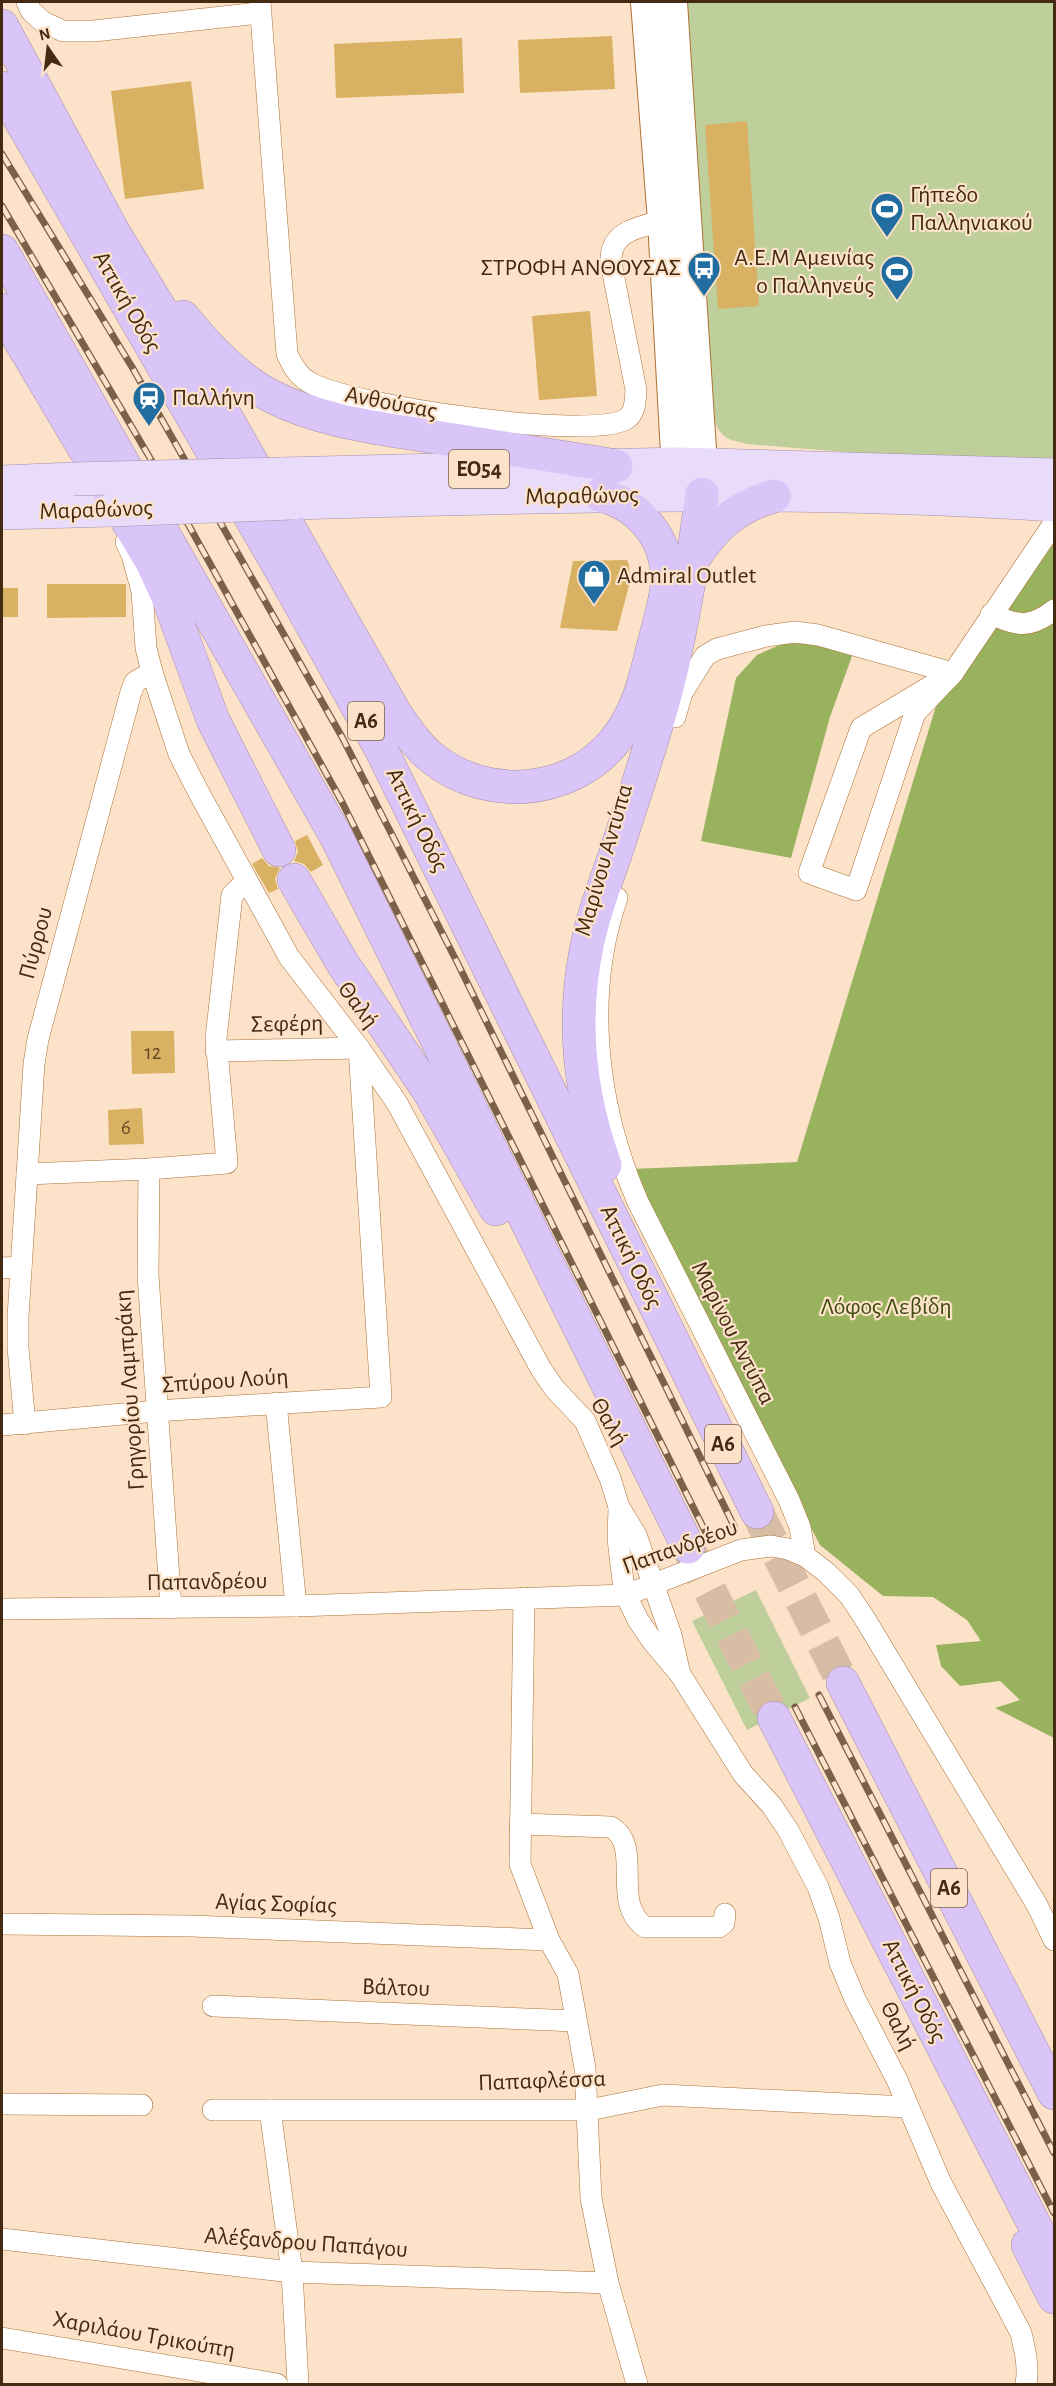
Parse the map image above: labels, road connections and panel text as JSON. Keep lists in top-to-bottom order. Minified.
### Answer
{"streets":{"highway":["Αττική Οδός","Α6"],"main road":["ΕΟ54","Μαραθώνος"],"street":["Ανθούσας","Μαρίνου Αντύπα","Πύρρου","Θαλή","Σεφέρη","Σπύρου Λούη","Γρηγορίου Λαμπράκη","Παπανδρέου","Αγίας Σοφίας","Βάλτου","Παπαφλέσσα","Αλέξανδρου Παπάγου","Χαριλάου Τρικούπη"]},"crossings":[["Μαραθώνος","Θαλή"],["Μαρίνου Αντύπα","Παπανδρέου"],["Πύρρου","Θαλή"],["Πύρρου","Σπύρου Λούη"],["Θαλή","Σεφέρη"],["Θαλή","Σπύρου Λούη"],["Θαλή","Παπανδρέου"],["Θαλή","Παπαφλέσσα"],["Σεφέρη","Σπύρου Λούη"],["Σπύρου Λούη","Γρηγορίου Λαμπράκη"],["Γρηγορίου Λαμπράκη","Παπανδρέου"]],"parks":["Λόφος Λεβίδη"],"places":{"sports":["Γήπεδο Παλληνιακού","Α.Ε.Μ Αμεινίας ο Παλληνεύς"],"bus stop":["ΣΤΡΟΦΗ ΑΝΘΟΥΣΑΣ"],"station":["Παλλήνη"],"shop":["Admiral Outlet"]},"house_numbers":["12","6"],"north":"top"}
